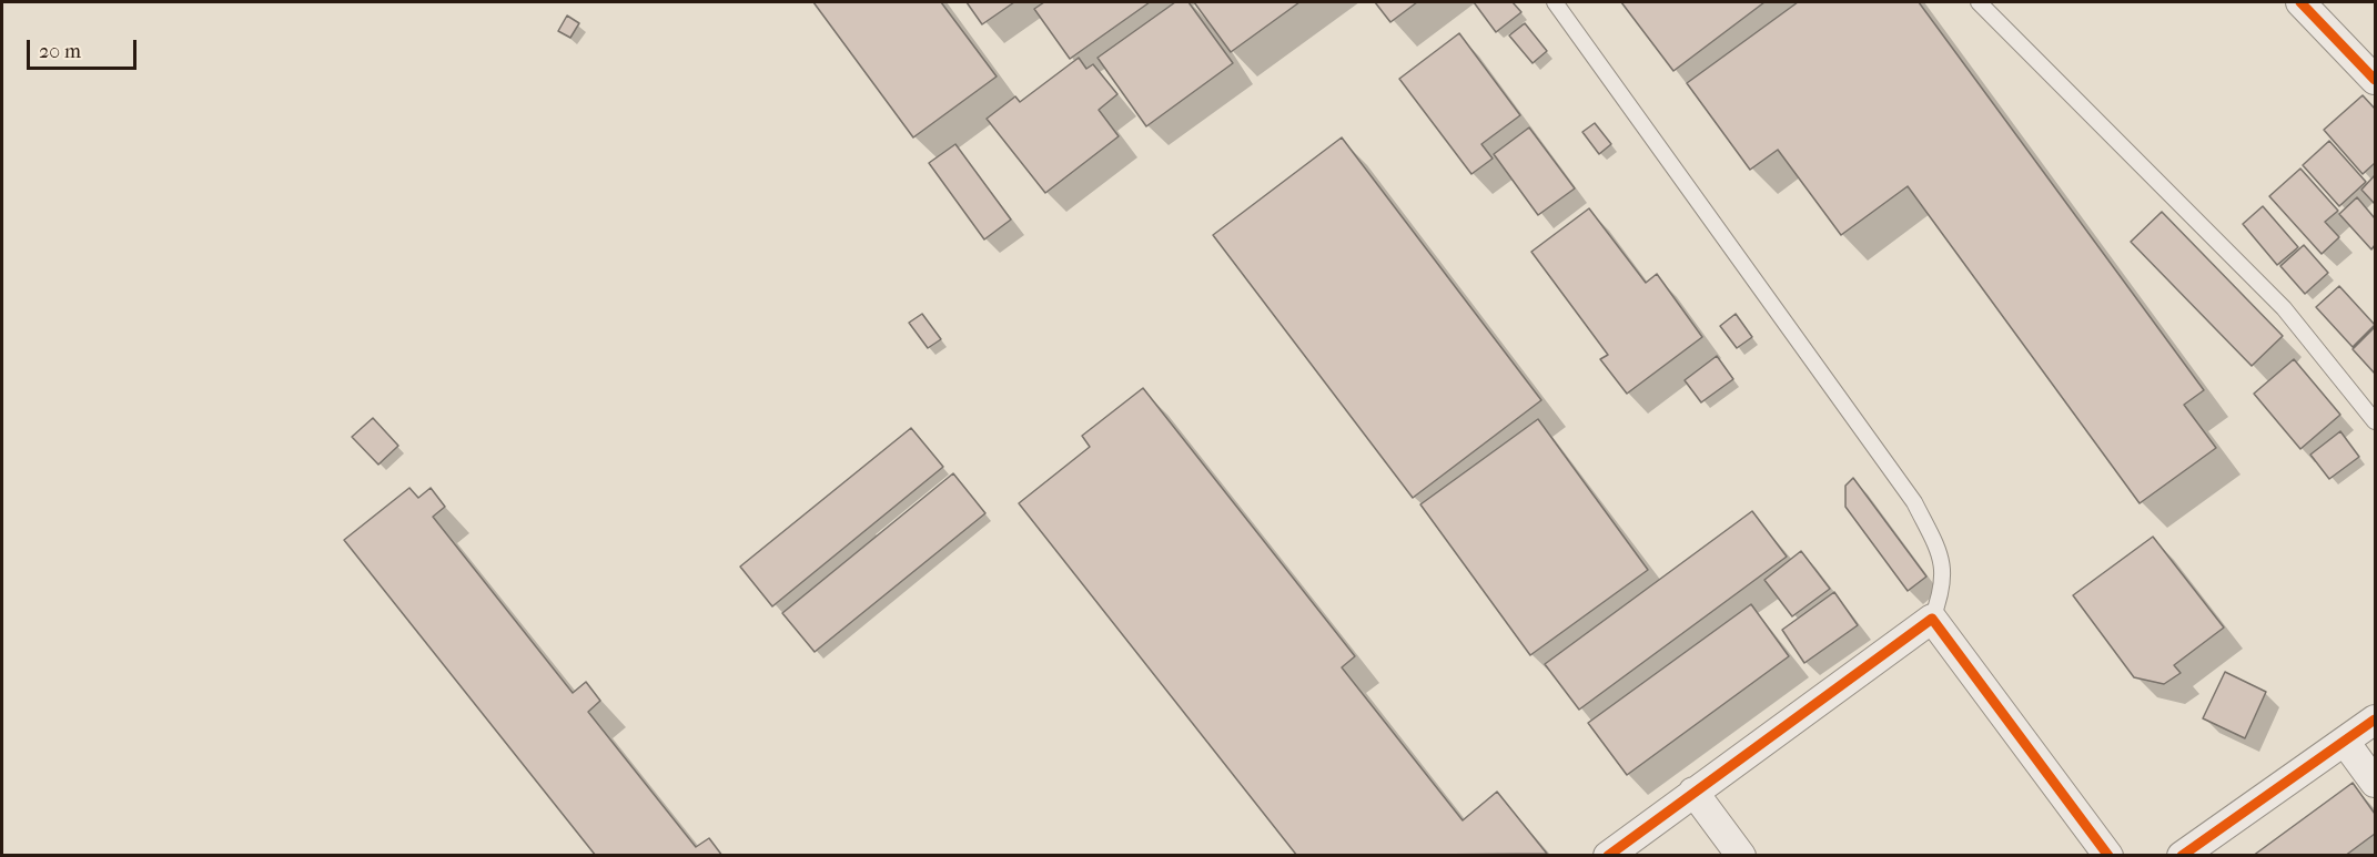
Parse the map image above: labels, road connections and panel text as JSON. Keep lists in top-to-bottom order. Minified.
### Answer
{"scale_bar":"20 m"}
